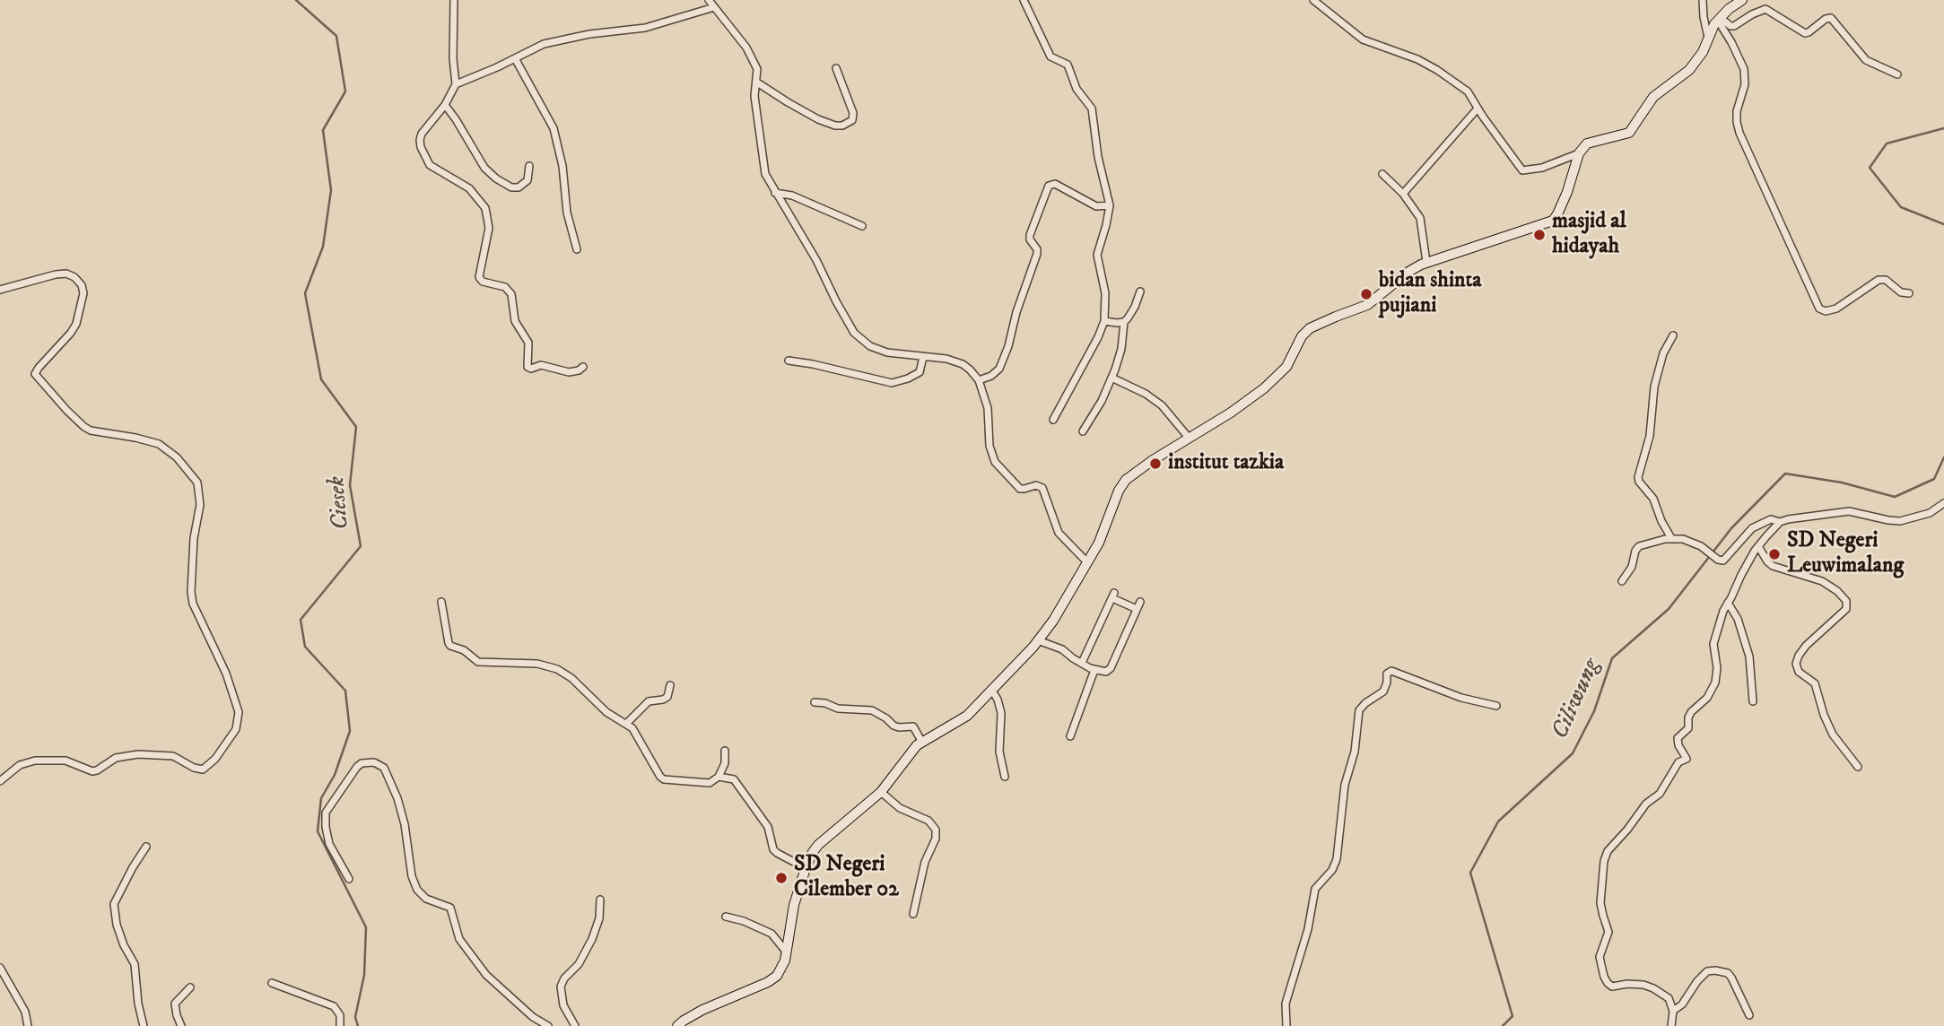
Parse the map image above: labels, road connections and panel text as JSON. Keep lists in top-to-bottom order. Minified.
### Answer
{"water":["Ciesek","Ciliwung"],"places":["masjid al hidayah","bidan shinta pujiani","institut tazkia","SD Negeri Leuwimalang","SD Negeri Cilember 02"]}
